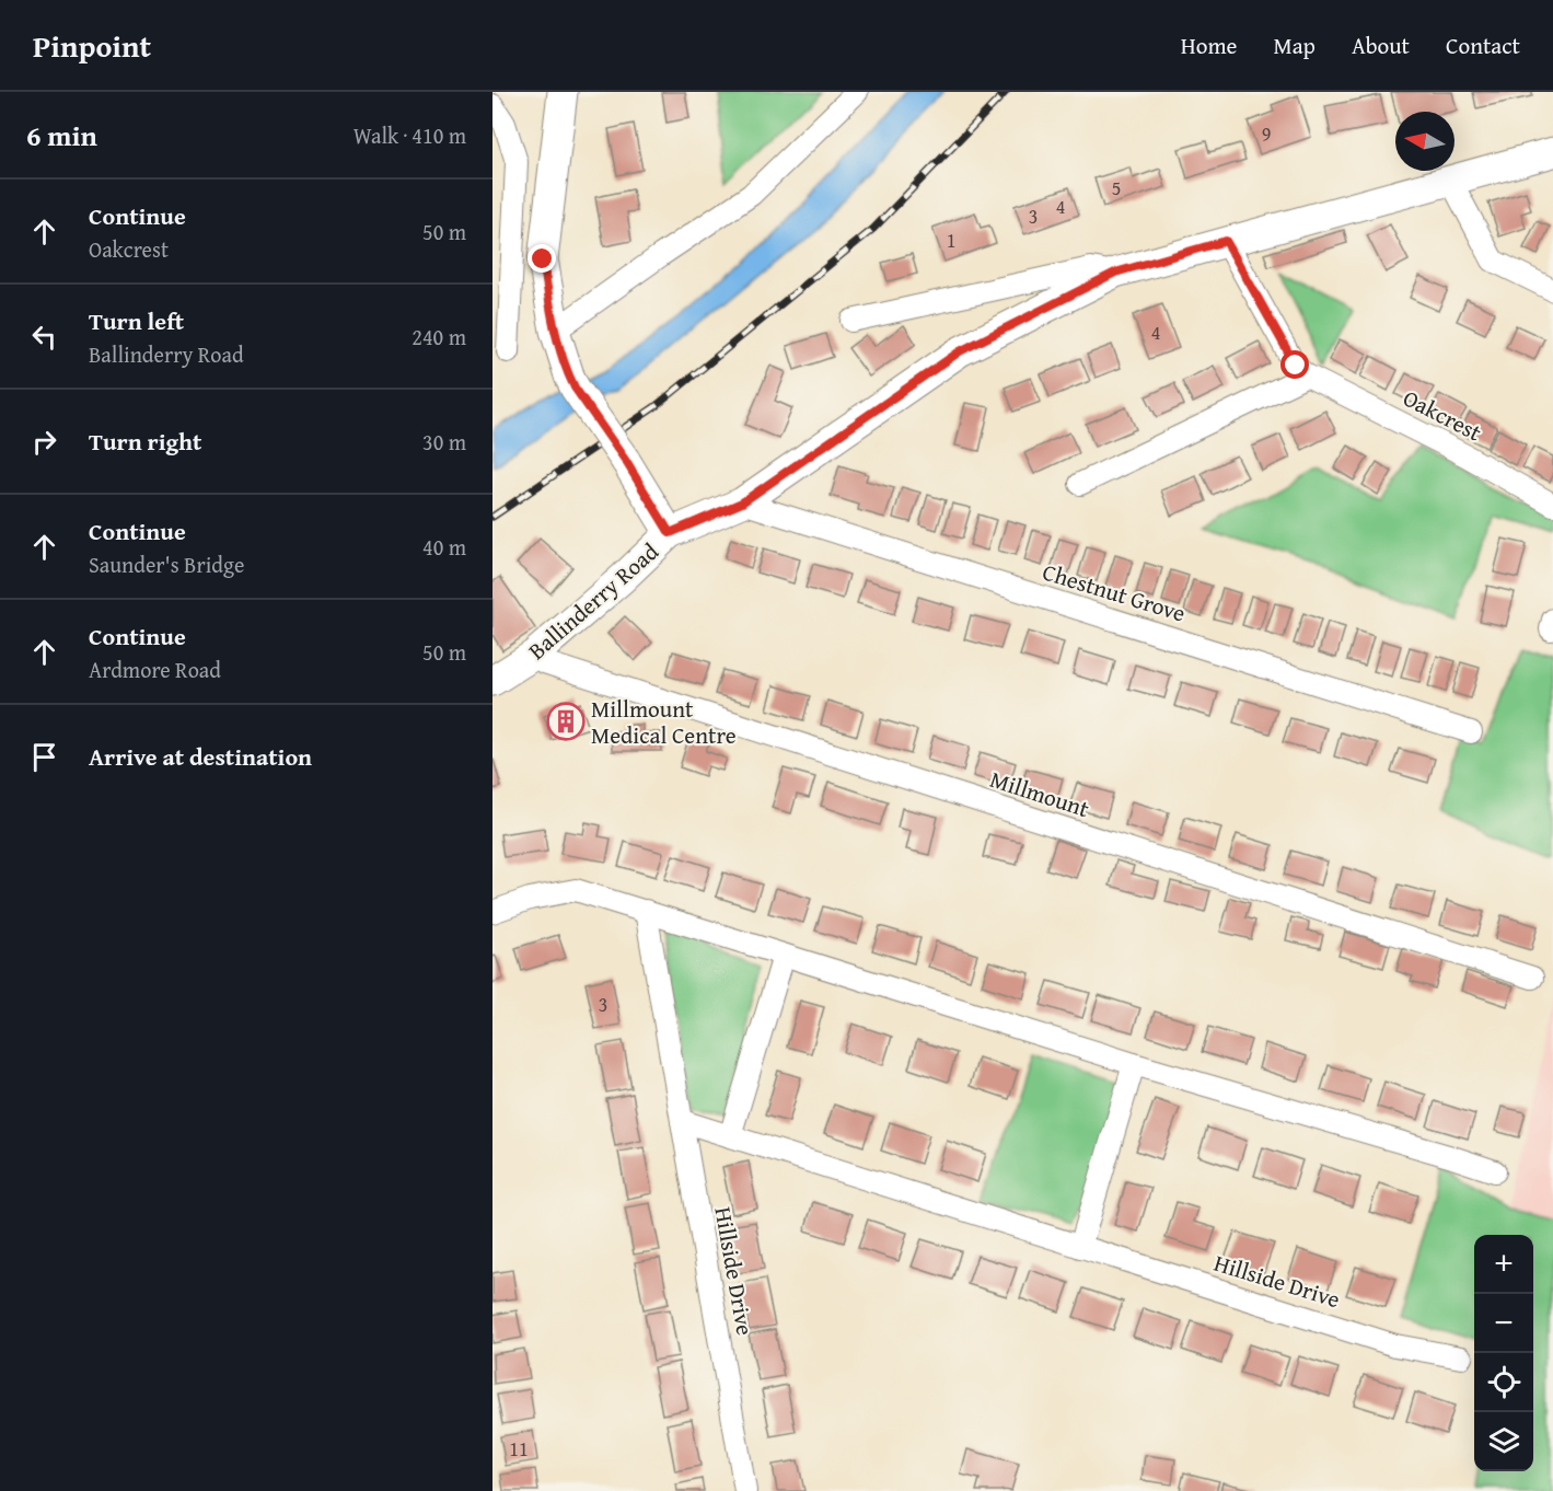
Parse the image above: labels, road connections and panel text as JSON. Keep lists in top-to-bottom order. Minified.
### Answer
{"streets":{"street":["Oakcrest","Chestnut Grove","Ballinderry Road","Millmount","Hillside Drive"]},"crossings":[["Oakcrest","Ballinderry Road"],["Chestnut Grove","Ballinderry Road"],["Ballinderry Road","Millmount"]],"places":{"building":["Millmount Medical Centre"]},"house_numbers":["9","5","4","3","1","4","3","11"],"north":"left","page":{"header":"Pinpoint","nav":["Home","Map","About","Contact"],"heading":["6 min","Walk · 410 m"],"list":[["Continue","Oakcrest","50 m"],["Turn left","Ballinderry Road","240 m"],["Turn right","30 m"],["Continue","Saunder's Bridge","40 m"],["Continue","Ardmore Road","50 m"],"Arrive at destination"],"map_buttons":["+","−"]}}
